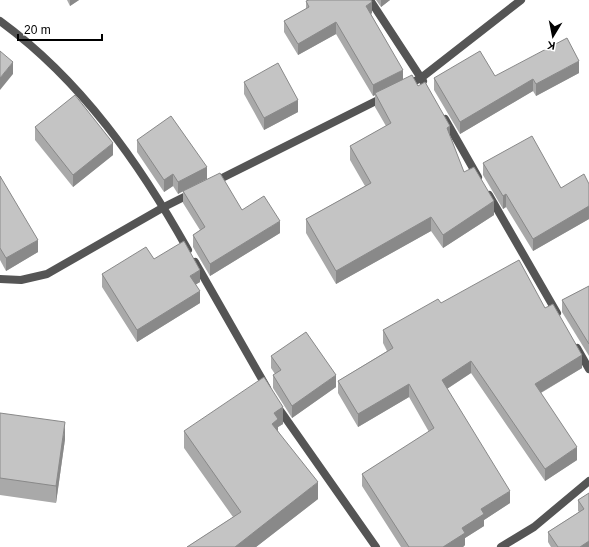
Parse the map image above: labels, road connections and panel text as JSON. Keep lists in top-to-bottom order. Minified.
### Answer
{"scale_bar":"20 m","north":"bottom"}
